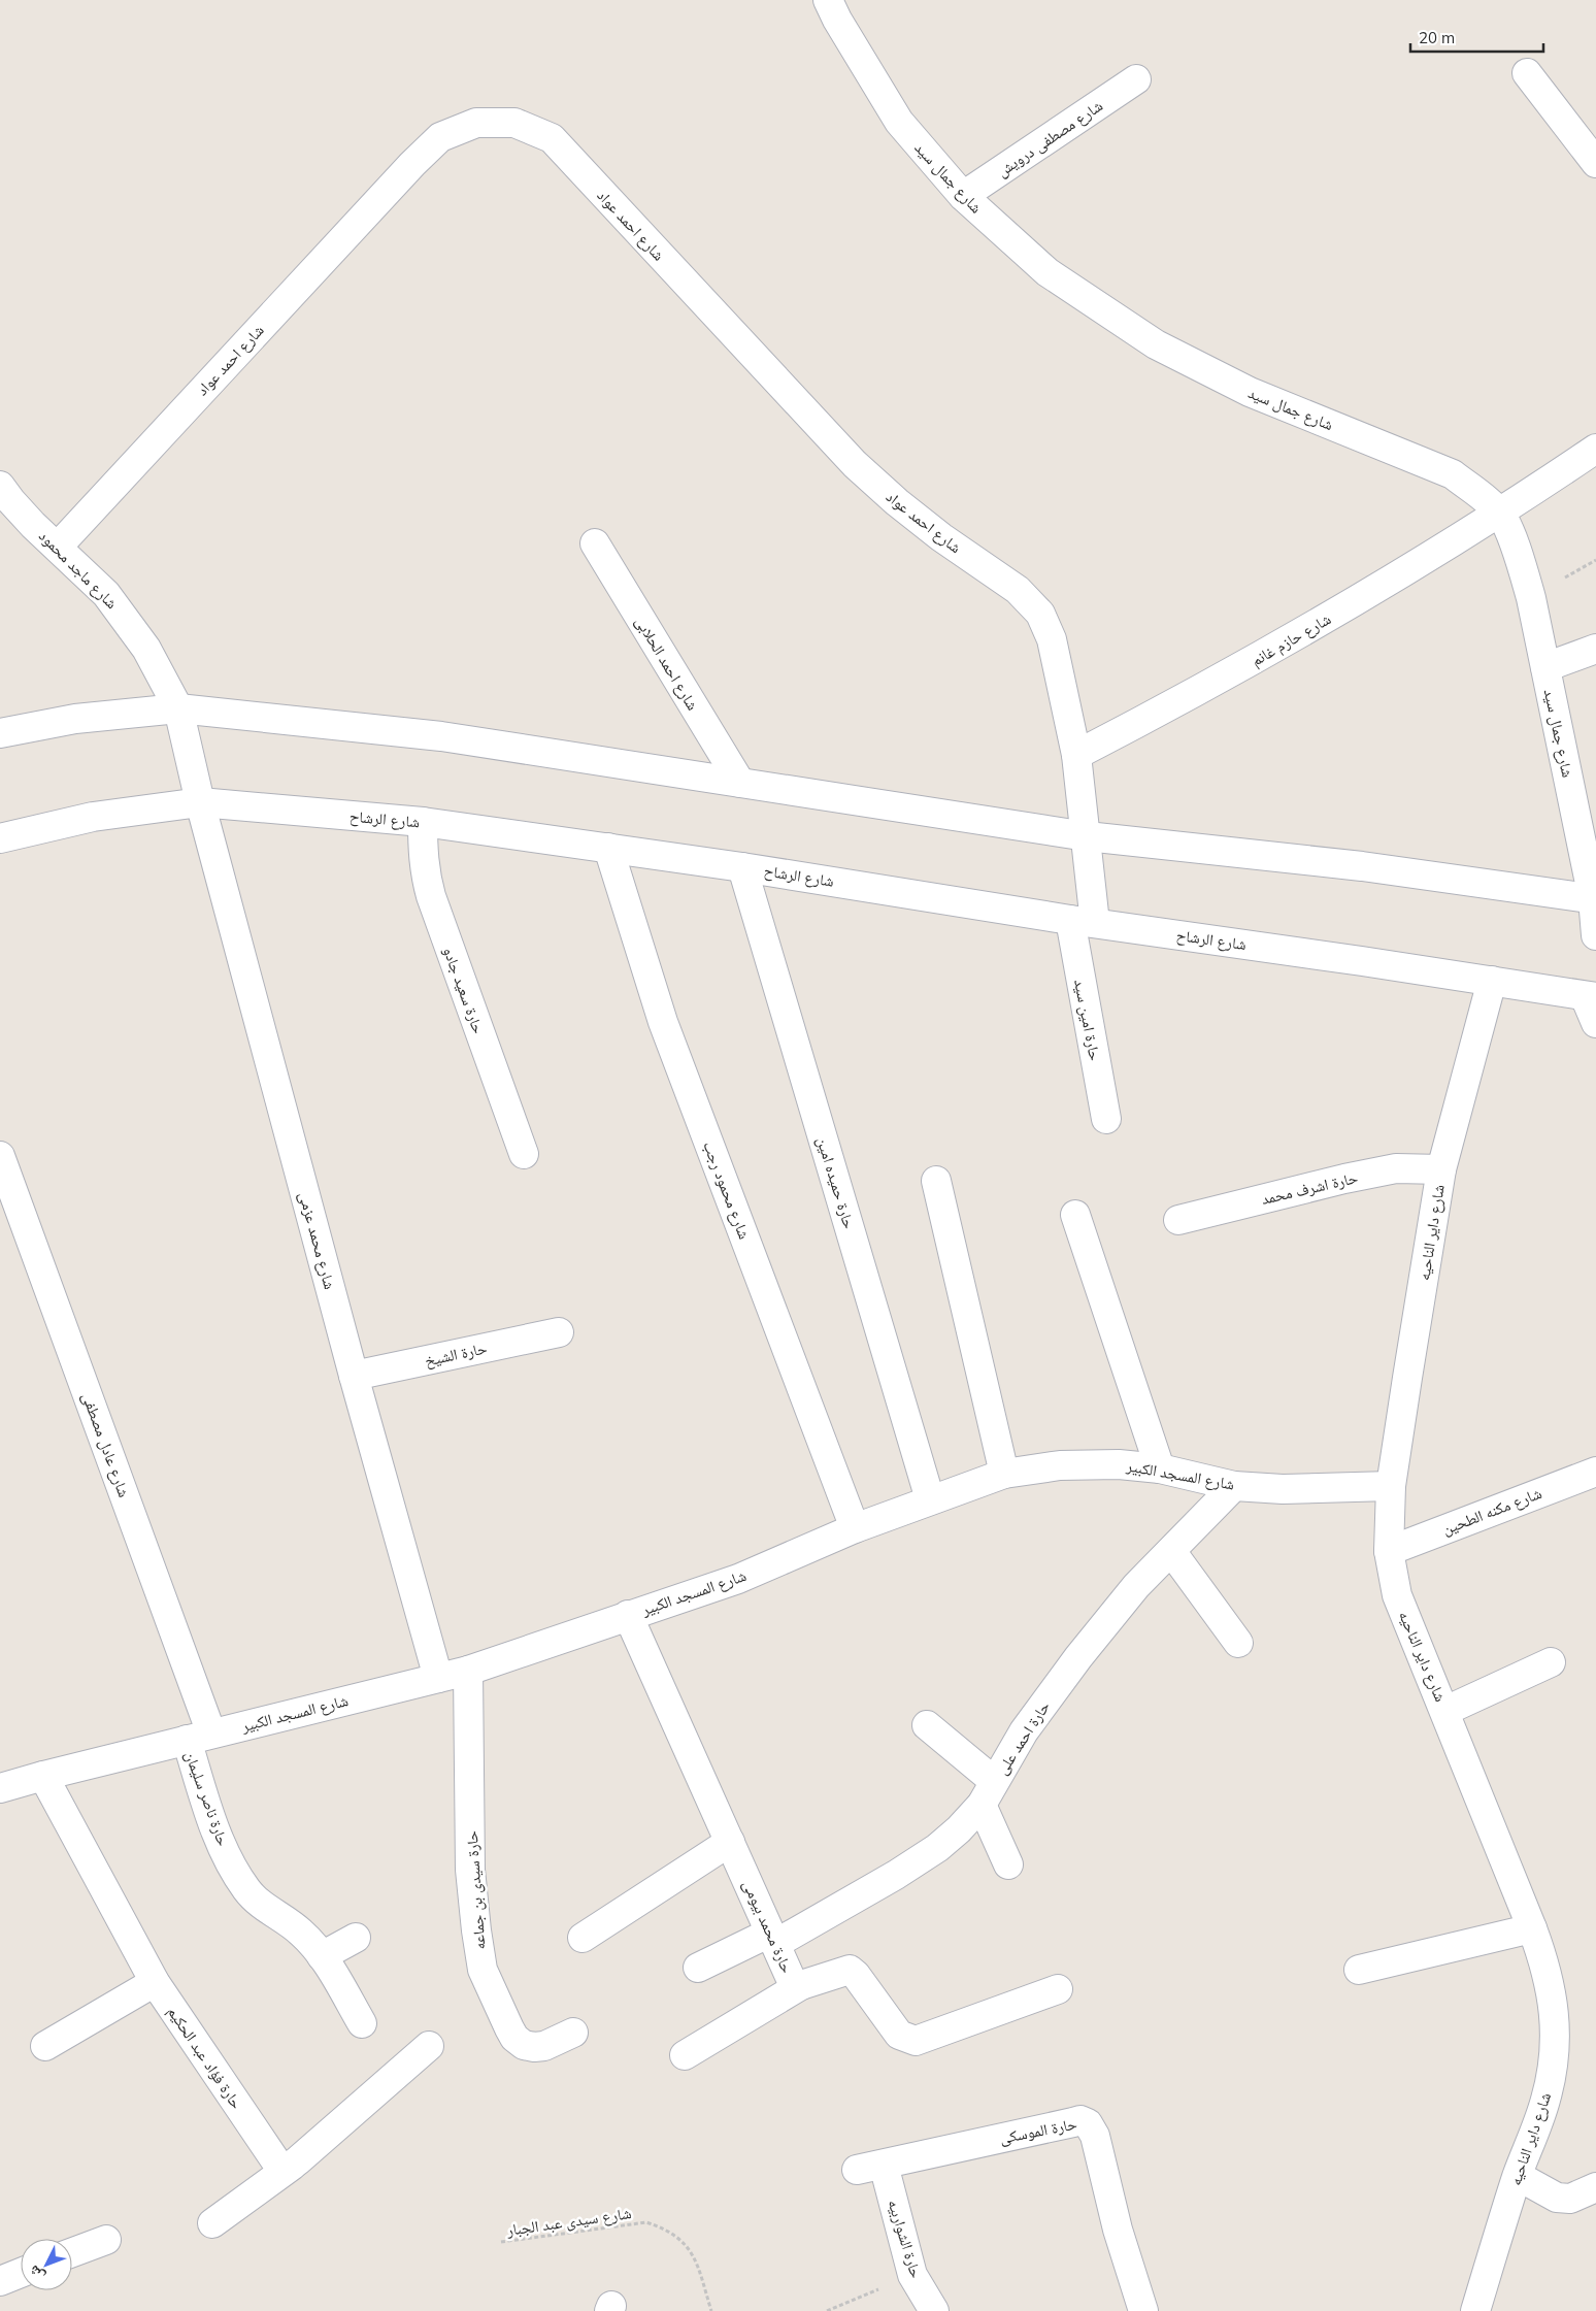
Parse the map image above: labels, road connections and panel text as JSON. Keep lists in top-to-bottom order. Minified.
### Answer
{"streets":{"street":["شارع مصطفى درويش","شارع جمال سيد","شارع احمد عواد","شارع ماجد محمود","شارع حازم غانم","شارع احمد الحلابى","شارع الرشاح","حارة سعيد جادو","حارة امين سيد","حارة حميده امين","حارة اشرف محمد","شارع محمود رجب","شارع داير الناحيه","شارع محمد عزمى","حارة الشيخ","شارع عادل مصطفى","شارع المسجد الكبير","شارع مكنه الطحين","حارة احمد على","حارة ناصر سليمان","حارة سيدى بن جماعه","حارة محمد بيومى","حارة فؤاد عبد الحكيم","حارة الموسكى","حارة الشواربيه"],"path":["شارع سيدى عبد الجبار"]},"crossings":[["شارع مصطفى درويش","شارع جمال سيد"],["شارع جمال سيد","شارع حازم غانم"],["شارع احمد عواد","شارع ماجد محمود"],["شارع احمد عواد","شارع حازم غانم"],["شارع احمد عواد","حارة امين سيد"],["شارع ماجد محمود","شارع الرشاح"],["شارع ماجد محمود","شارع محمد عزمى"],["شارع الرشاح","حارة سعيد جادو"],["شارع الرشاح","حارة امين سيد"],["شارع الرشاح","حارة حميده امين"],["شارع الرشاح","شارع محمود رجب"],["شارع الرشاح","شارع داير الناحيه"],["شارع الرشاح","شارع محمد عزمى"],["حارة حميده امين","شارع المسجد الكبير"],["حارة اشرف محمد","شارع داير الناحيه"],["شارع محمود رجب","شارع المسجد الكبير"],["شارع داير الناحيه","شارع المسجد الكبير"],["شارع داير الناحيه","شارع مكنه الطحين"],["شارع محمد عزمى","حارة الشيخ"],["شارع محمد عزمى","شارع المسجد الكبير"],["شارع عادل مصطفى","شارع المسجد الكبير"],["شارع عادل مصطفى","حارة ناصر سليمان"],["شارع المسجد الكبير","حارة احمد على"],["شارع المسجد الكبير","حارة ناصر سليمان"],["شارع المسجد الكبير","حارة سيدى بن جماعه"],["شارع المسجد الكبير","حارة محمد بيومى"],["شارع المسجد الكبير","حارة فؤاد عبد الحكيم"],["حارة احمد على","حارة محمد بيومى"],["حارة الموسكى","حارة الشواربيه"]],"scale_bar":"20 m","north":"bottom left"}
